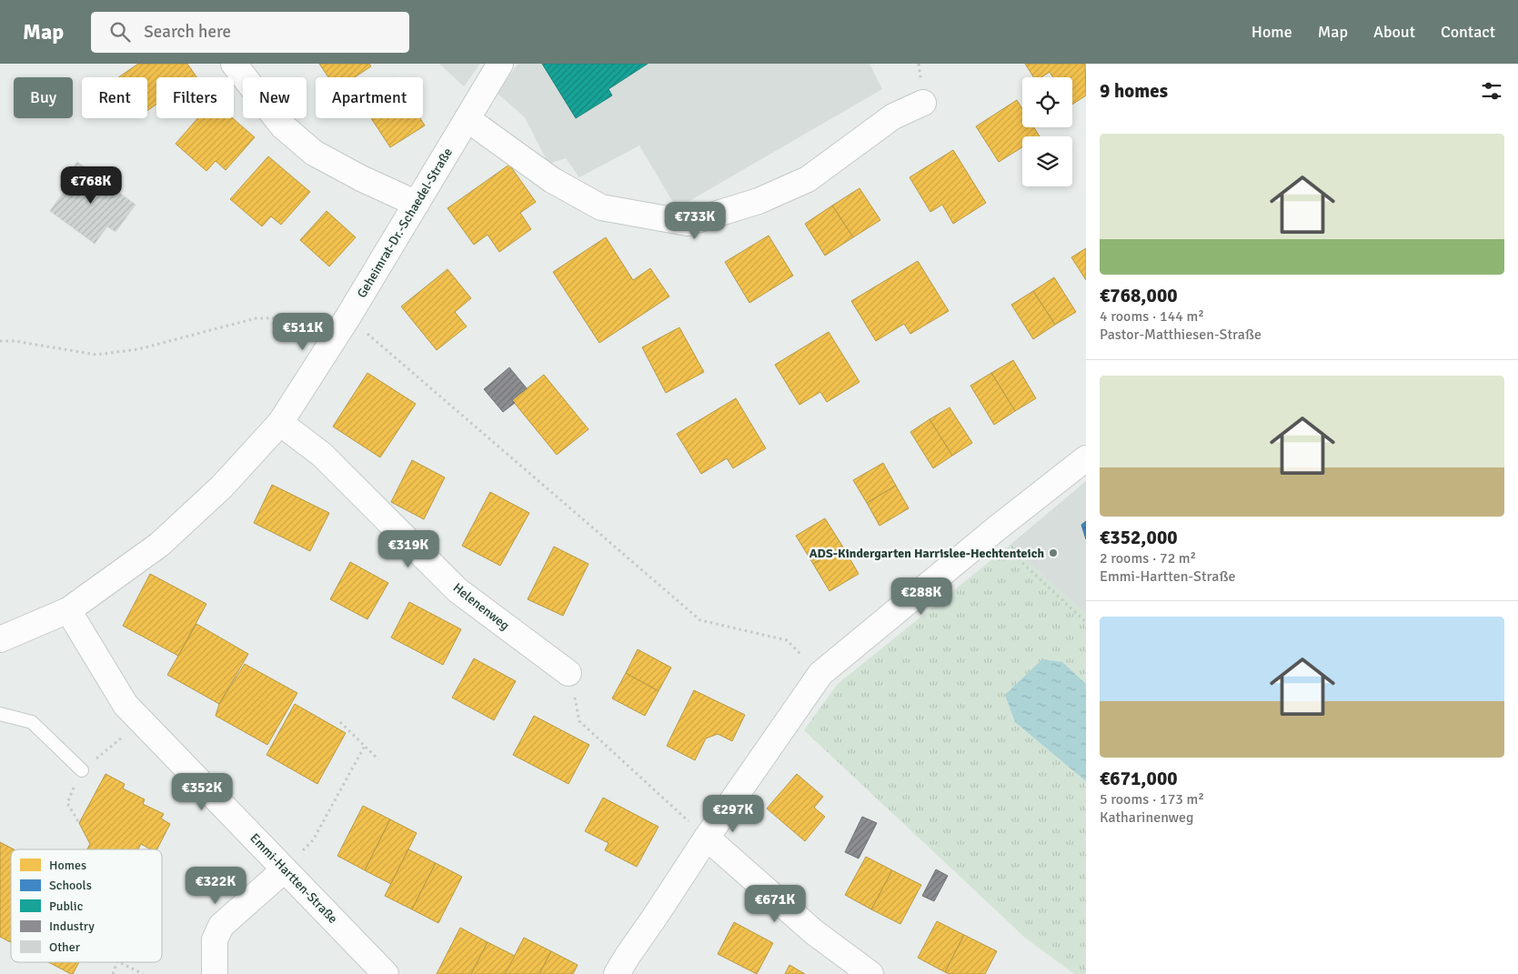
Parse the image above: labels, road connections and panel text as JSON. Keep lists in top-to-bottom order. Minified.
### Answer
{"streets":{"street":["Geheimrat-Dr.-Schaedel-Straße","Helenenweg","Emmi-Hartten-Straße"]},"crossings":[["Geheimrat-Dr.-Schaedel-Straße","Helenenweg"],["Geheimrat-Dr.-Schaedel-Straße","Emmi-Hartten-Straße"]],"places":["ADS-Kindergarten Harrislee-Hechtenteich"],"legend":["Homes","Schools","Public","Industry","Other"],"page":{"header":"Map","search":"Search here","nav":["Home","Map","About","Contact"],"heading":"9 homes","chip":["Buy","Rent","Filters","New","Apartment"],"list":[{"name":"€768,000","note":"4 rooms · 144 m² · Pastor-Matthiesen-Straße"},{"name":"€352,000","note":"2 rooms · 72 m² · Emmi-Hartten-Straße"},{"name":"€671,000","note":"5 rooms · 173 m² · Katharinenweg"}],"price":["€768K","€733K","€511K","€319K","€288K","€352K","€297K","€322K","€671K"]}}
